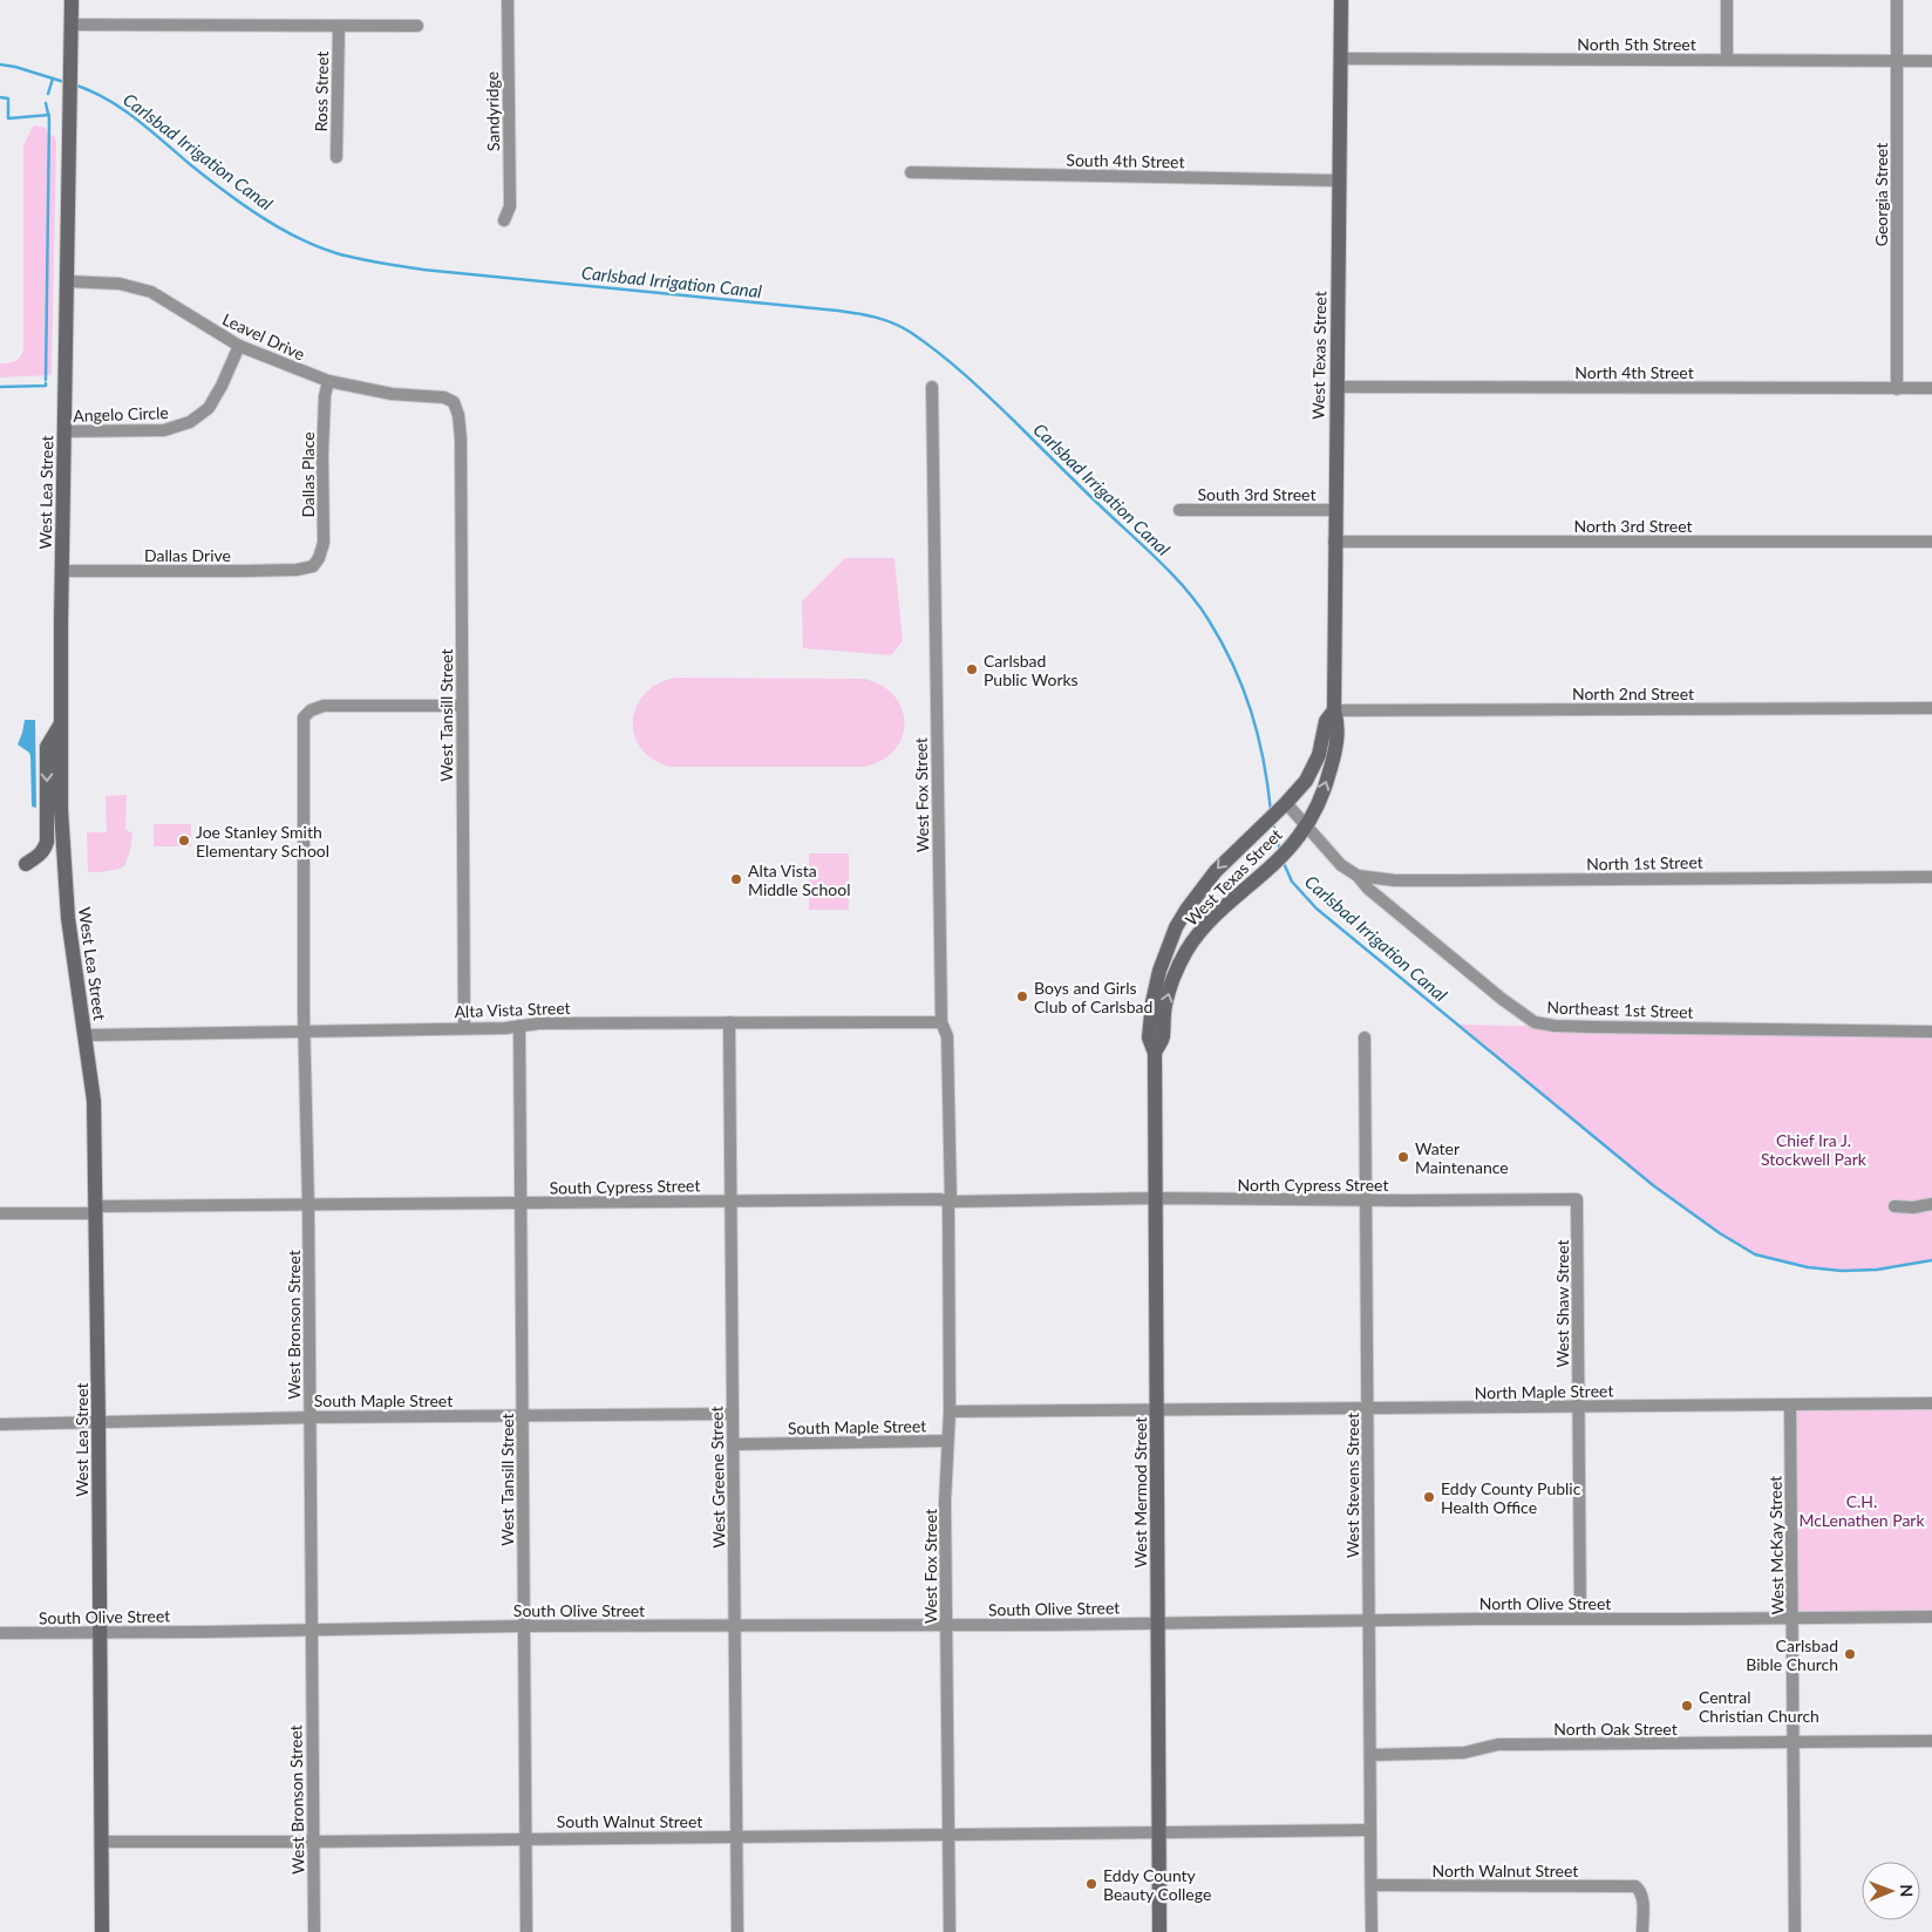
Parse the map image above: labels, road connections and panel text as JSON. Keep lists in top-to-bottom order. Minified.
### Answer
{"streets":{"street":["North 5th Street","Ross Street","Sandyridge","South 4th Street","Georgia Street","Leavel Drive","West Texas Street","North 4th Street","Angelo Circle","Dallas Place","West Lea Street","South 3rd Street","North 3rd Street","Dallas Drive","North 2nd Street","West Tansill Street","West Fox Street","North 1st Street","Alta Vista Street","Northeast 1st Street","North Cypress Street","South Cypress Street","West Shaw Street","West Bronson Street","North Maple Street","South Maple Street","West Greene Street","West Stevens Street","West Mermod Street","West McKay Street","North Olive Street","South Olive Street","North Oak Street","South Walnut Street","North Walnut Street"]},"crossings":[["North 5th Street","Georgia Street"],["North 5th Street","West Texas Street"],["South 4th Street","West Texas Street"],["Georgia Street","North 4th Street"],["Leavel Drive","Angelo Circle"],["Leavel Drive","Dallas Place"],["Leavel Drive","West Lea Street"],["Leavel Drive","West Tansill Street"],["West Texas Street","North 4th Street"],["West Texas Street","South 3rd Street"],["West Texas Street","North 3rd Street"],["West Texas Street","North 2nd Street"],["West Texas Street","Northeast 1st Street"],["West Texas Street","West Mermod Street"],["Angelo Circle","West Lea Street"],["Dallas Place","Dallas Drive"],["West Lea Street","Dallas Drive"],["West Lea Street","Alta Vista Street"],["West Lea Street","South Cypress Street"],["West Lea Street","South Maple Street"],["West Lea Street","South Olive Street"],["West Lea Street","South Walnut Street"],["West Tansill Street","Alta Vista Street"],["West Tansill Street","South Cypress Street"],["West Tansill Street","West Bronson Street"],["West Tansill Street","South Maple Street"],["West Tansill Street","South Olive Street"],["West Tansill Street","South Walnut Street"],["West Fox Street","Alta Vista Street"],["West Fox Street","South Cypress Street"],["West Fox Street","South Maple Street"],["West Fox Street","South Olive Street"],["West Fox Street","South Walnut Street"],["North 1st Street","Northeast 1st Street"],["Alta Vista Street","West Bronson Street"],["Alta Vista Street","West Greene Street"],["North Cypress Street","South Cypress Street"],["North Cypress Street","West Shaw Street"],["North Cypress Street","West Stevens Street"],["North Cypress Street","West Mermod Street"],["South Cypress Street","West Bronson Street"],["South Cypress Street","West Greene Street"],["South Cypress Street","West Mermod Street"],["West Shaw Street","North Maple Street"],["West Shaw Street","North Olive Street"],["West Bronson Street","South Maple Street"],["West Bronson Street","South Olive Street"],["West Bronson Street","South Walnut Street"],["North Maple Street","South Maple Street"],["North Maple Street","West Stevens Street"],["North Maple Street","West Mermod Street"],["North Maple Street","West McKay Street"],["South Maple Street","West Greene Street"],["South Maple Street","West Mermod Street"],["West Greene Street","South Olive Street"],["West Greene Street","South Walnut Street"],["West Stevens Street","North Olive Street"],["West Stevens Street","North Oak Street"],["West Stevens Street","North Walnut Street"],["West Mermod Street","North Olive Street"],["West Mermod Street","South Olive Street"],["West Mermod Street","South Walnut Street"],["West McKay Street","North Olive Street"],["West McKay Street","North Oak Street"],["North Olive Street","South Olive Street"]],"water":["Carlsbad Irrigation Canal"],"parks":["Chief Ira J. Stockwell Park","C.H. McLenathen Park"],"places":["Carlsbad Public Works","Joe Stanley Smith Elementary School","Alta Vista Middle School","Boys and Girls Club of Carlsbad","Water Maintenance","Eddy County Public Health Office","Carlsbad Bible Church","Central Christian Church","Eddy County Beauty College"],"north":"right"}
